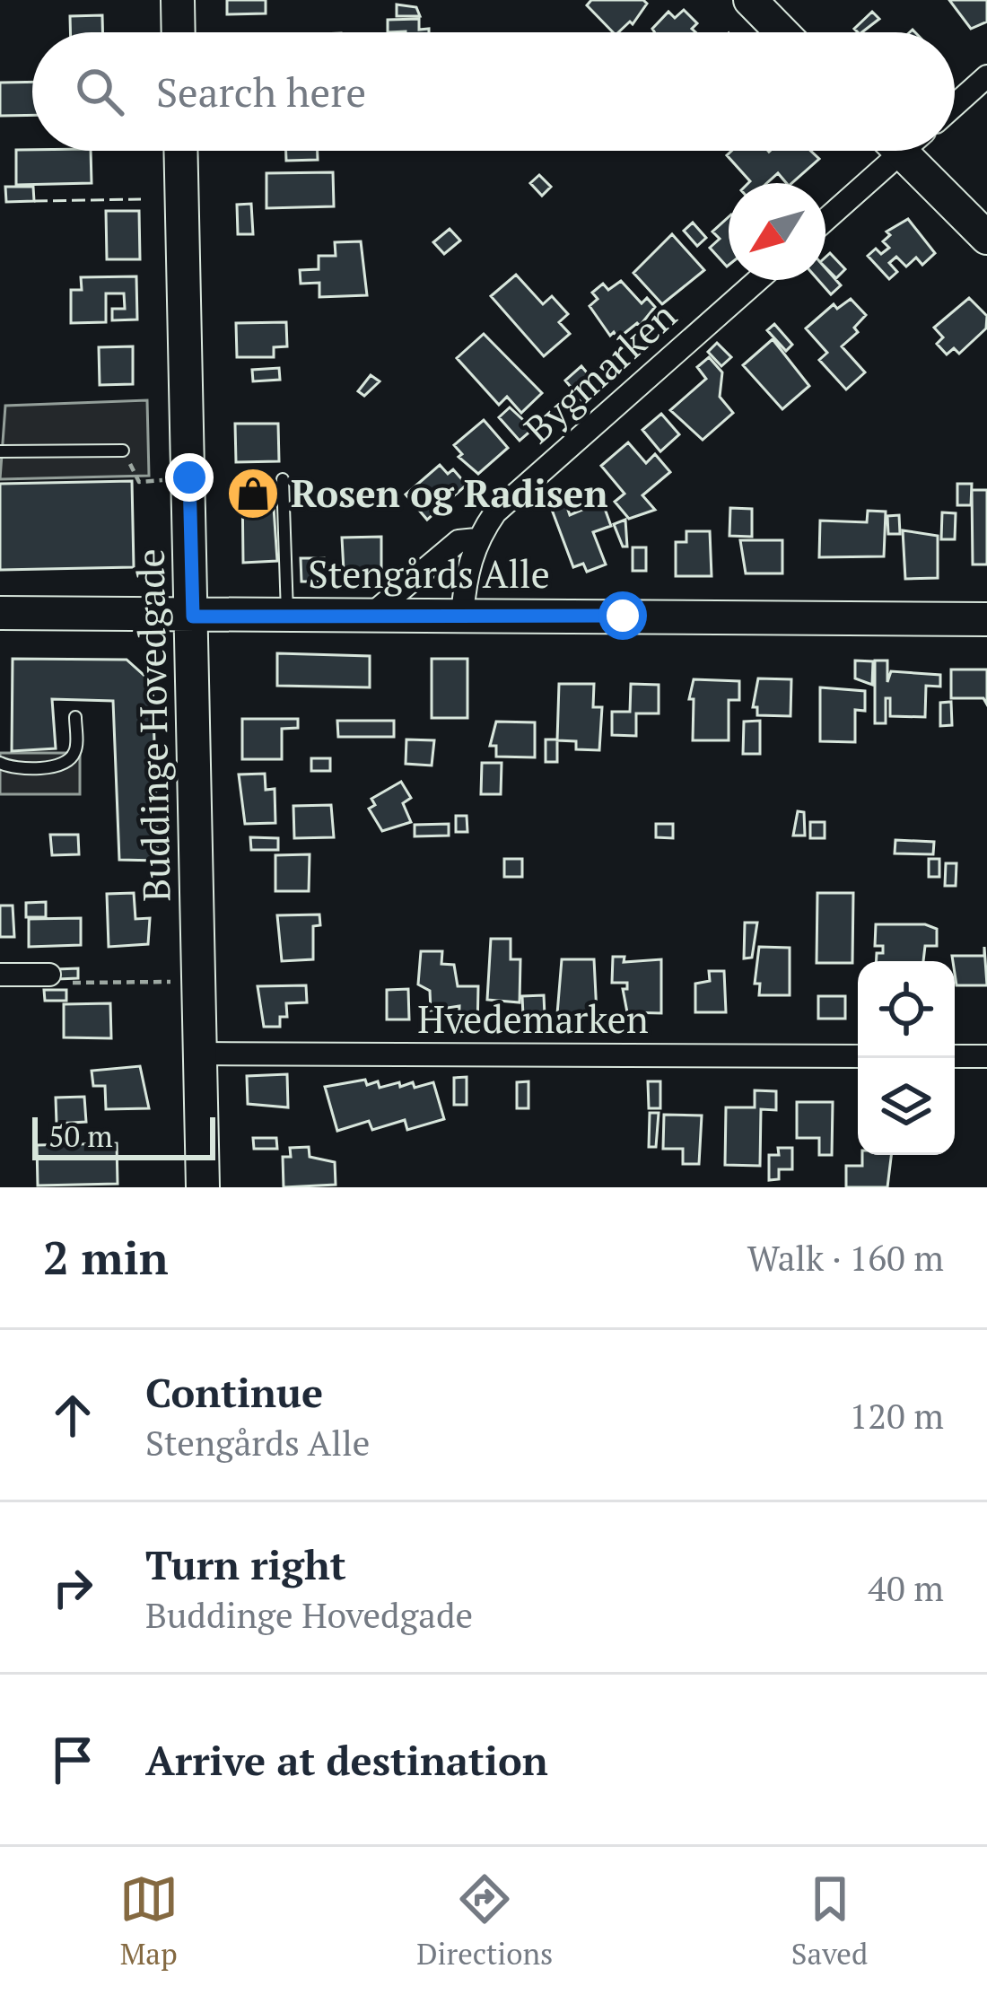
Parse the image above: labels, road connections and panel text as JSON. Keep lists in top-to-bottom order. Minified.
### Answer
{"streets":{"street":["Bygmarken","Stengårds Alle","Buddinge Hovedgade","Hvedemarken"]},"crossings":[["Bygmarken","Stengårds Alle"],["Stengårds Alle","Buddinge Hovedgade"],["Buddinge Hovedgade","Hvedemarken"]],"places":{"shop":["Rosen og Radisen"]},"scale_bar":"50 m","north":"bottom left","page":{"search":"Search here","scale":"50 m","heading":["2 min","Walk · 160 m"],"list":[["Continue","Stengårds Alle","120 m"],["Turn right","Buddinge Hovedgade","40 m"],"Arrive at destination"],"nav":["Map","Directions","Saved"]}}
